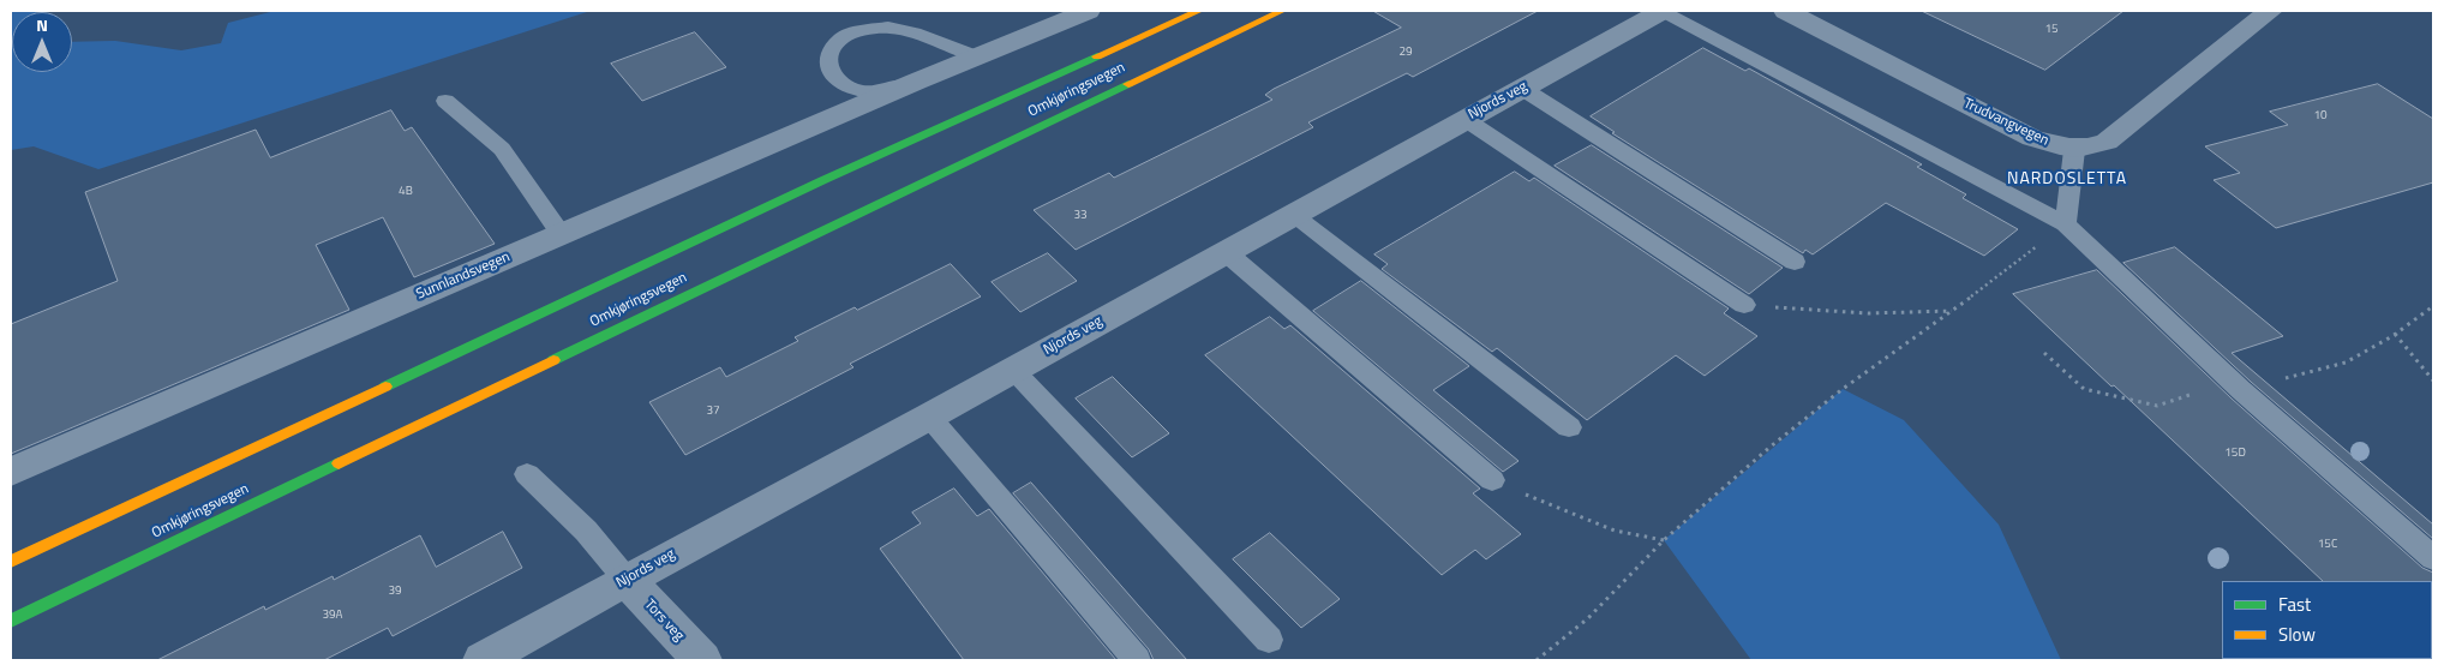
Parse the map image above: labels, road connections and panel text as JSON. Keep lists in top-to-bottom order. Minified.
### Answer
{"streets":{"highway":["Omkjøringsvegen"],"street":["Njords veg","Trudvangvegen","Sunnlandsvegen","Tors veg"]},"crossings":[["Njords veg","Tors veg"]],"districts":["NARDOSLETTA"],"house_numbers":["15","29","10","4B","33","37","15D","15C","39","39A"],"legend":["Fast","Slow"],"north":"top"}
